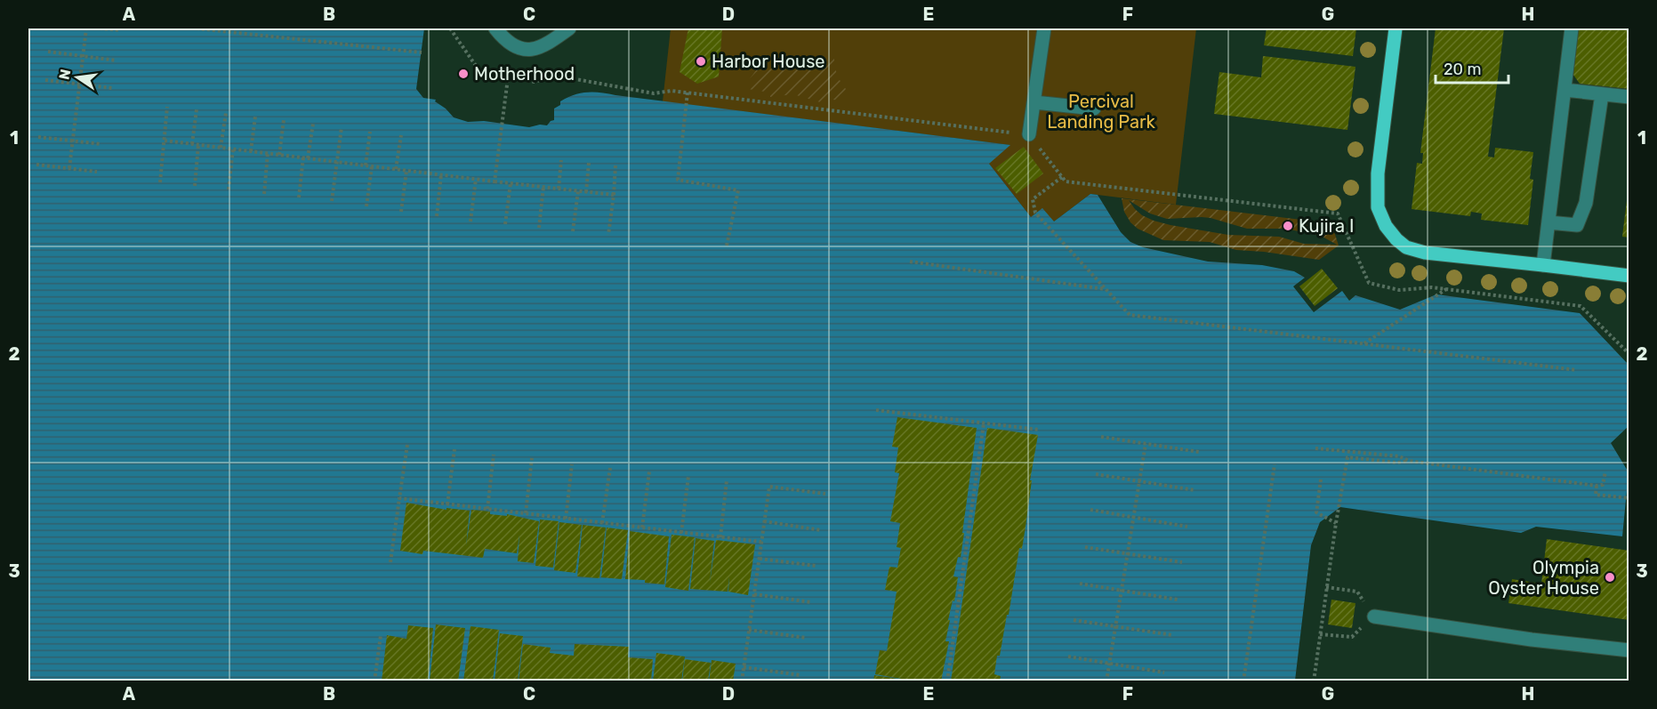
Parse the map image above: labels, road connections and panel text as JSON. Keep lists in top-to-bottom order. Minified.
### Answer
{"parks":["Percival Landing Park"],"places":["Harbor House","Motherhood","Kujira I","Olympia Oyster House"],"scale_bar":"20 m","north":"left","grid":{"columns":["A","B","C","D","E","F","G","H"],"rows":["1","2","3"]}}
